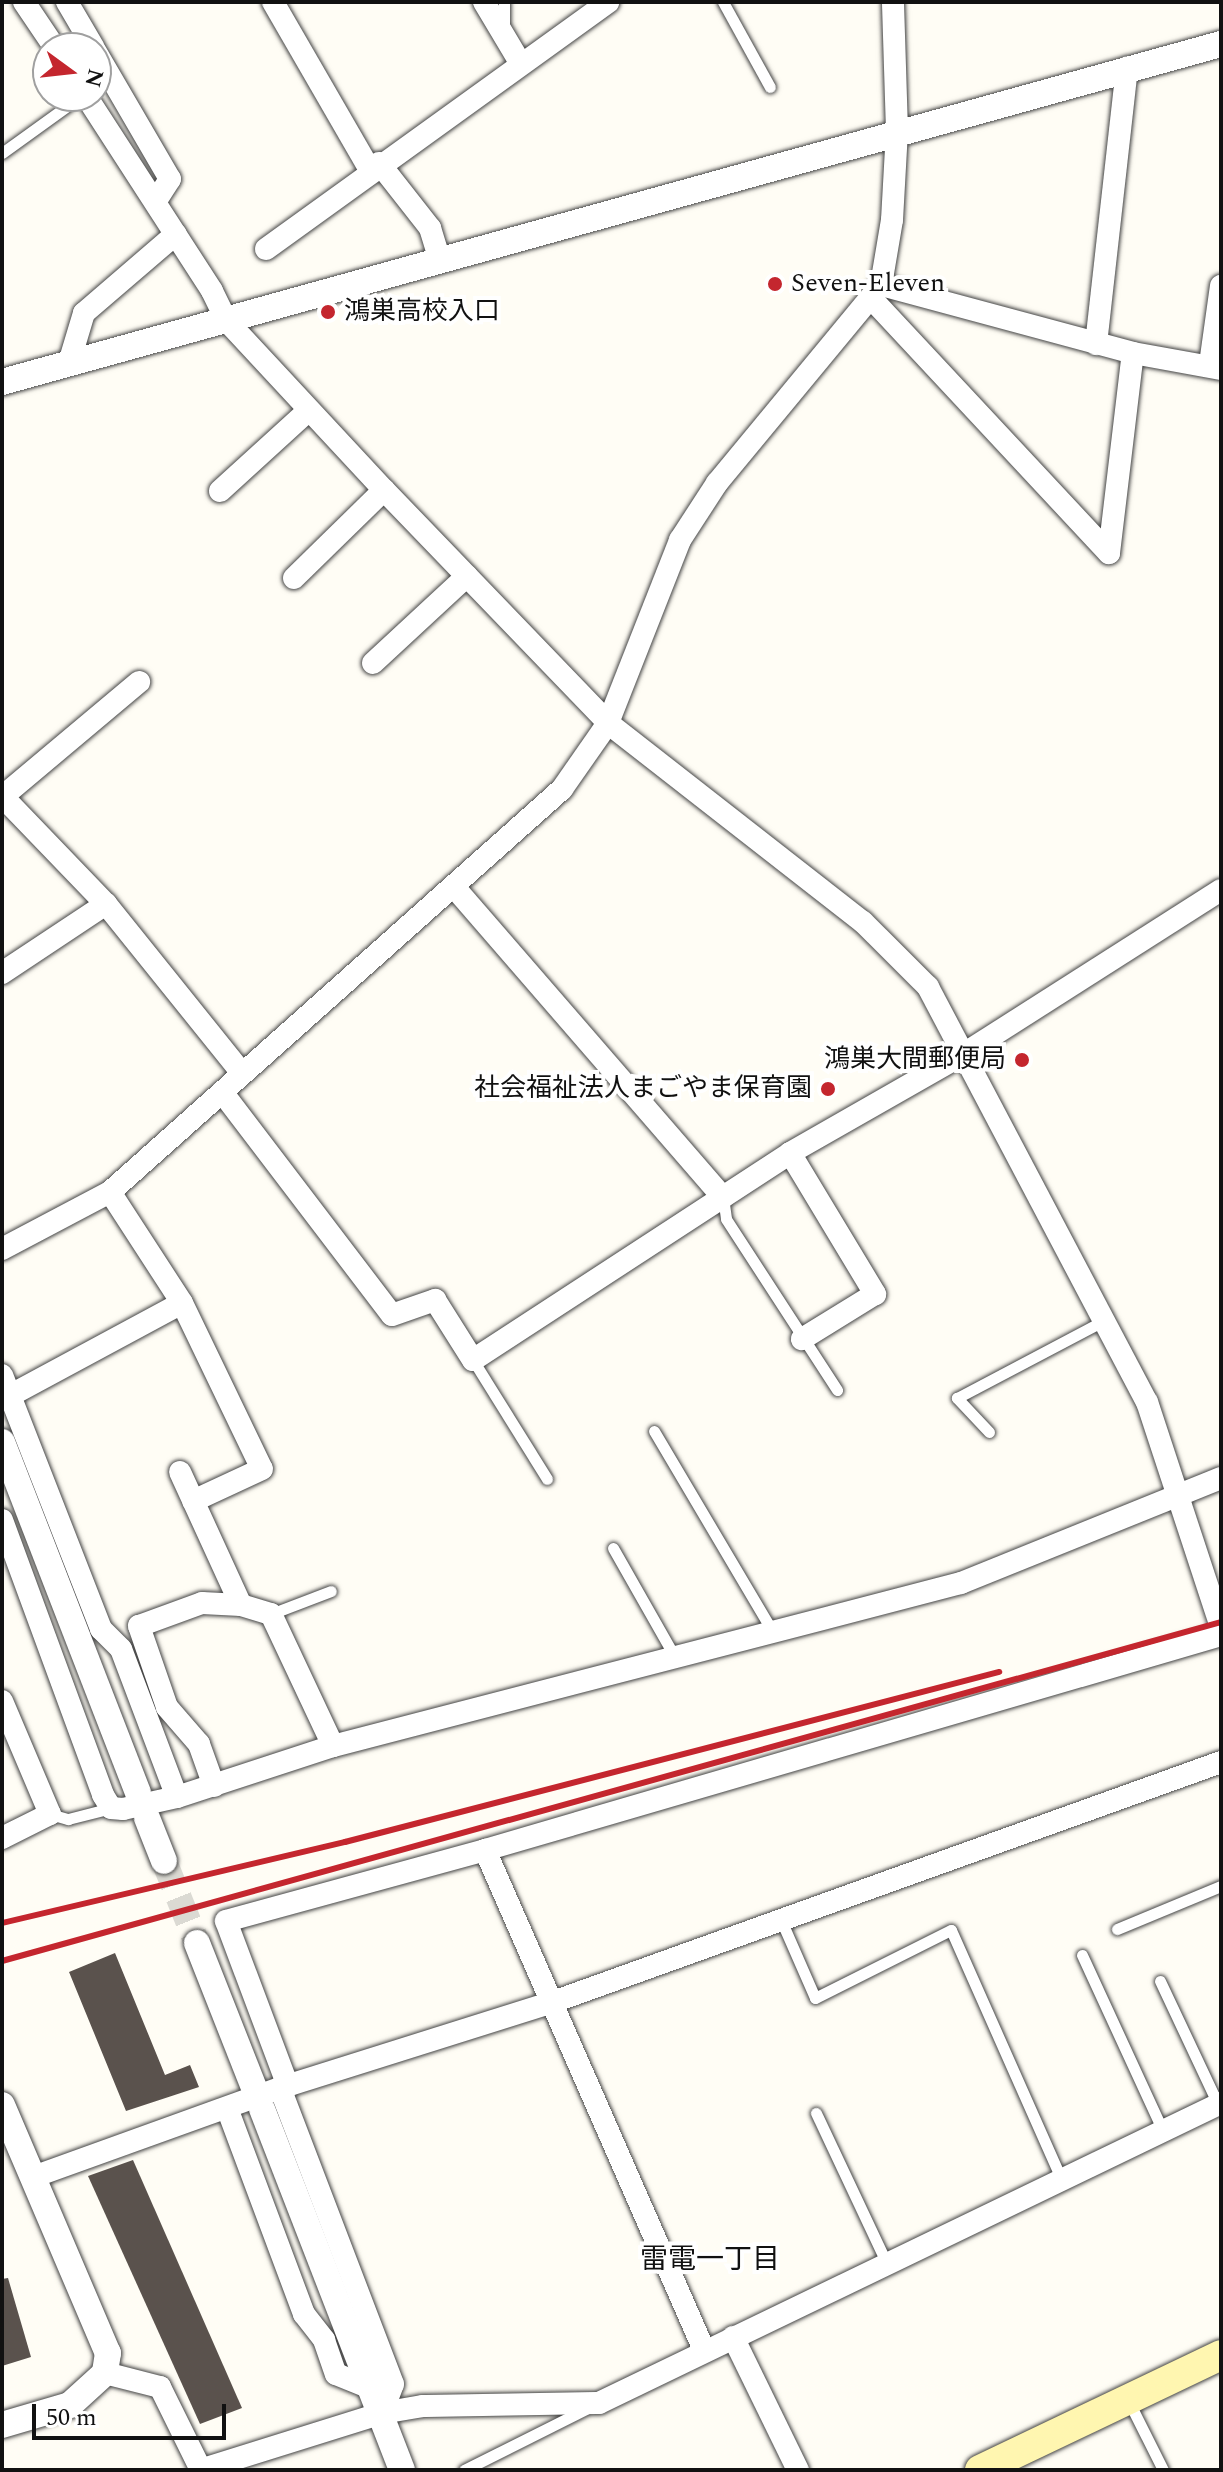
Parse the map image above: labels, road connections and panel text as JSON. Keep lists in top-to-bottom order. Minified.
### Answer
{"districts":["雷電一丁目"],"places":["Seven-Eleven","鴻巣高校入口","鴻巣大間郵便局","社会福祉法人まごやま保育園"],"scale_bar":"50 m","north":"right"}
